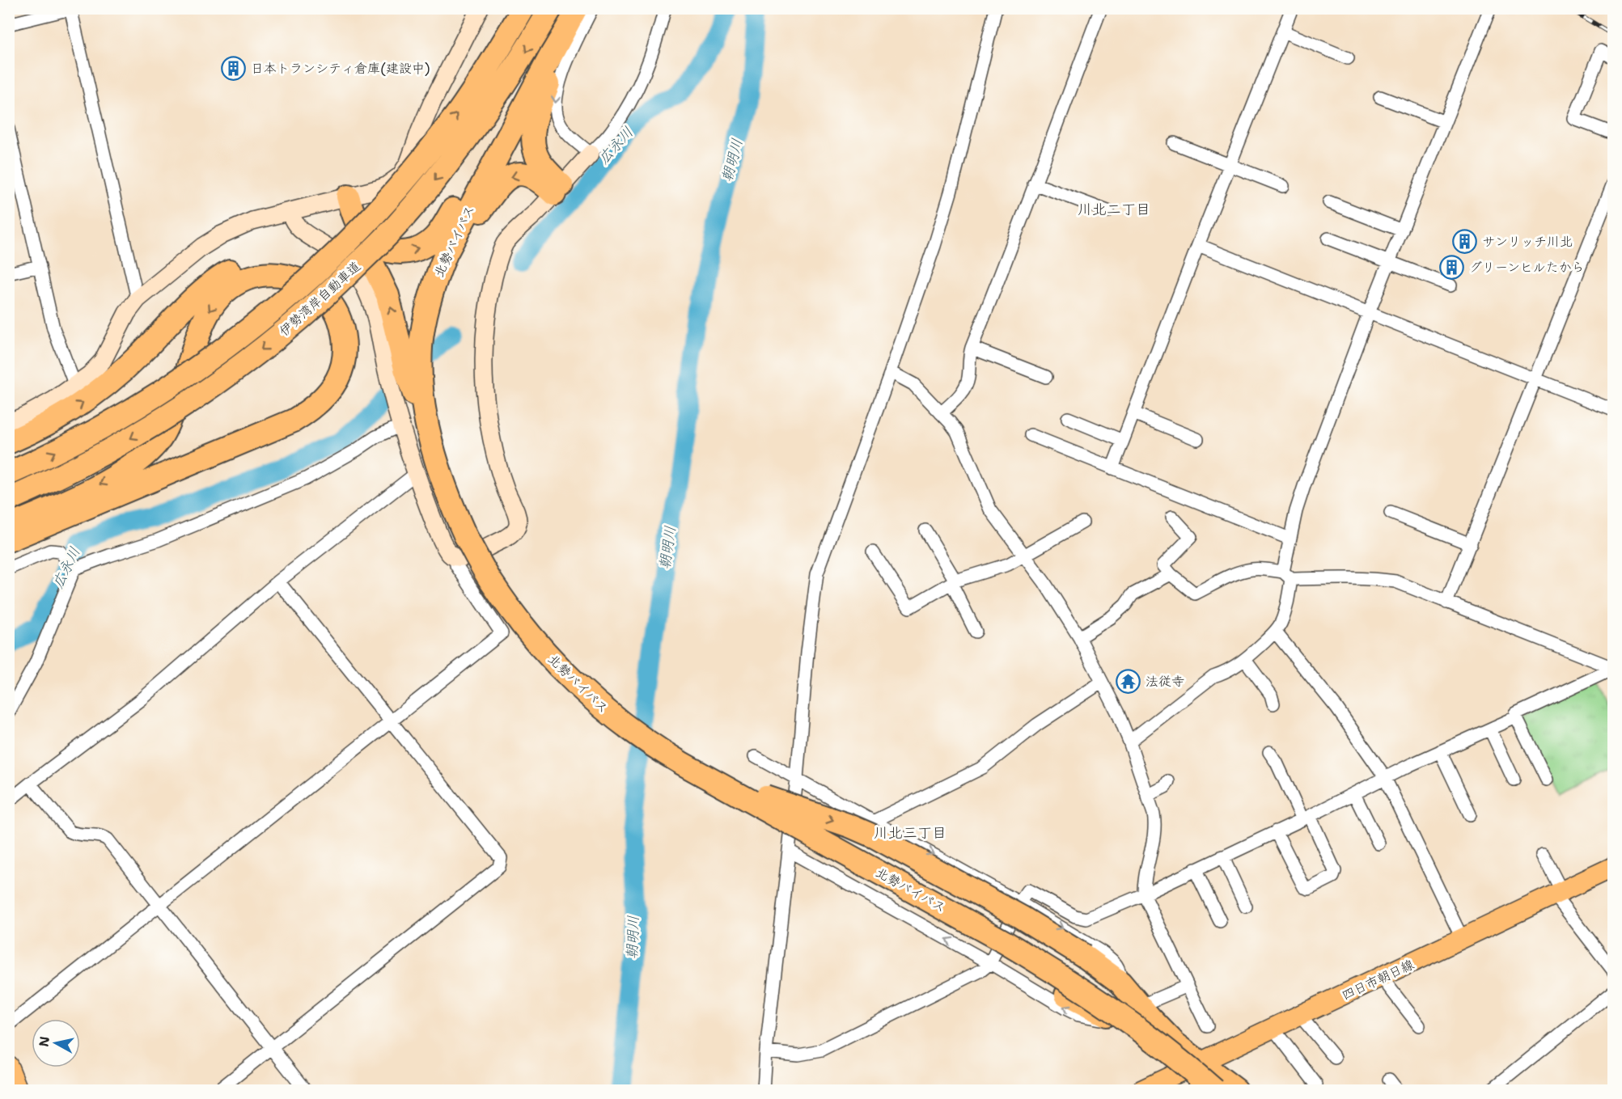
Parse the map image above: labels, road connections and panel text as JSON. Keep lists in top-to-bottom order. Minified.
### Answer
{"streets":{"highway":["北勢バイパス","伊勢湾岸自動車道"],"main road":["四日市朝日線"]},"crossings":[["北勢バイパス","伊勢湾岸自動車道"]],"districts":["川北二丁目","川北三丁目"],"water":["広永川","朝明川"],"places":{"building":["日本トランシティ倉庫(建設中)","サンリッチ川北","グリーンヒルたから"],"temple":["法従寺"]},"north":"left"}
